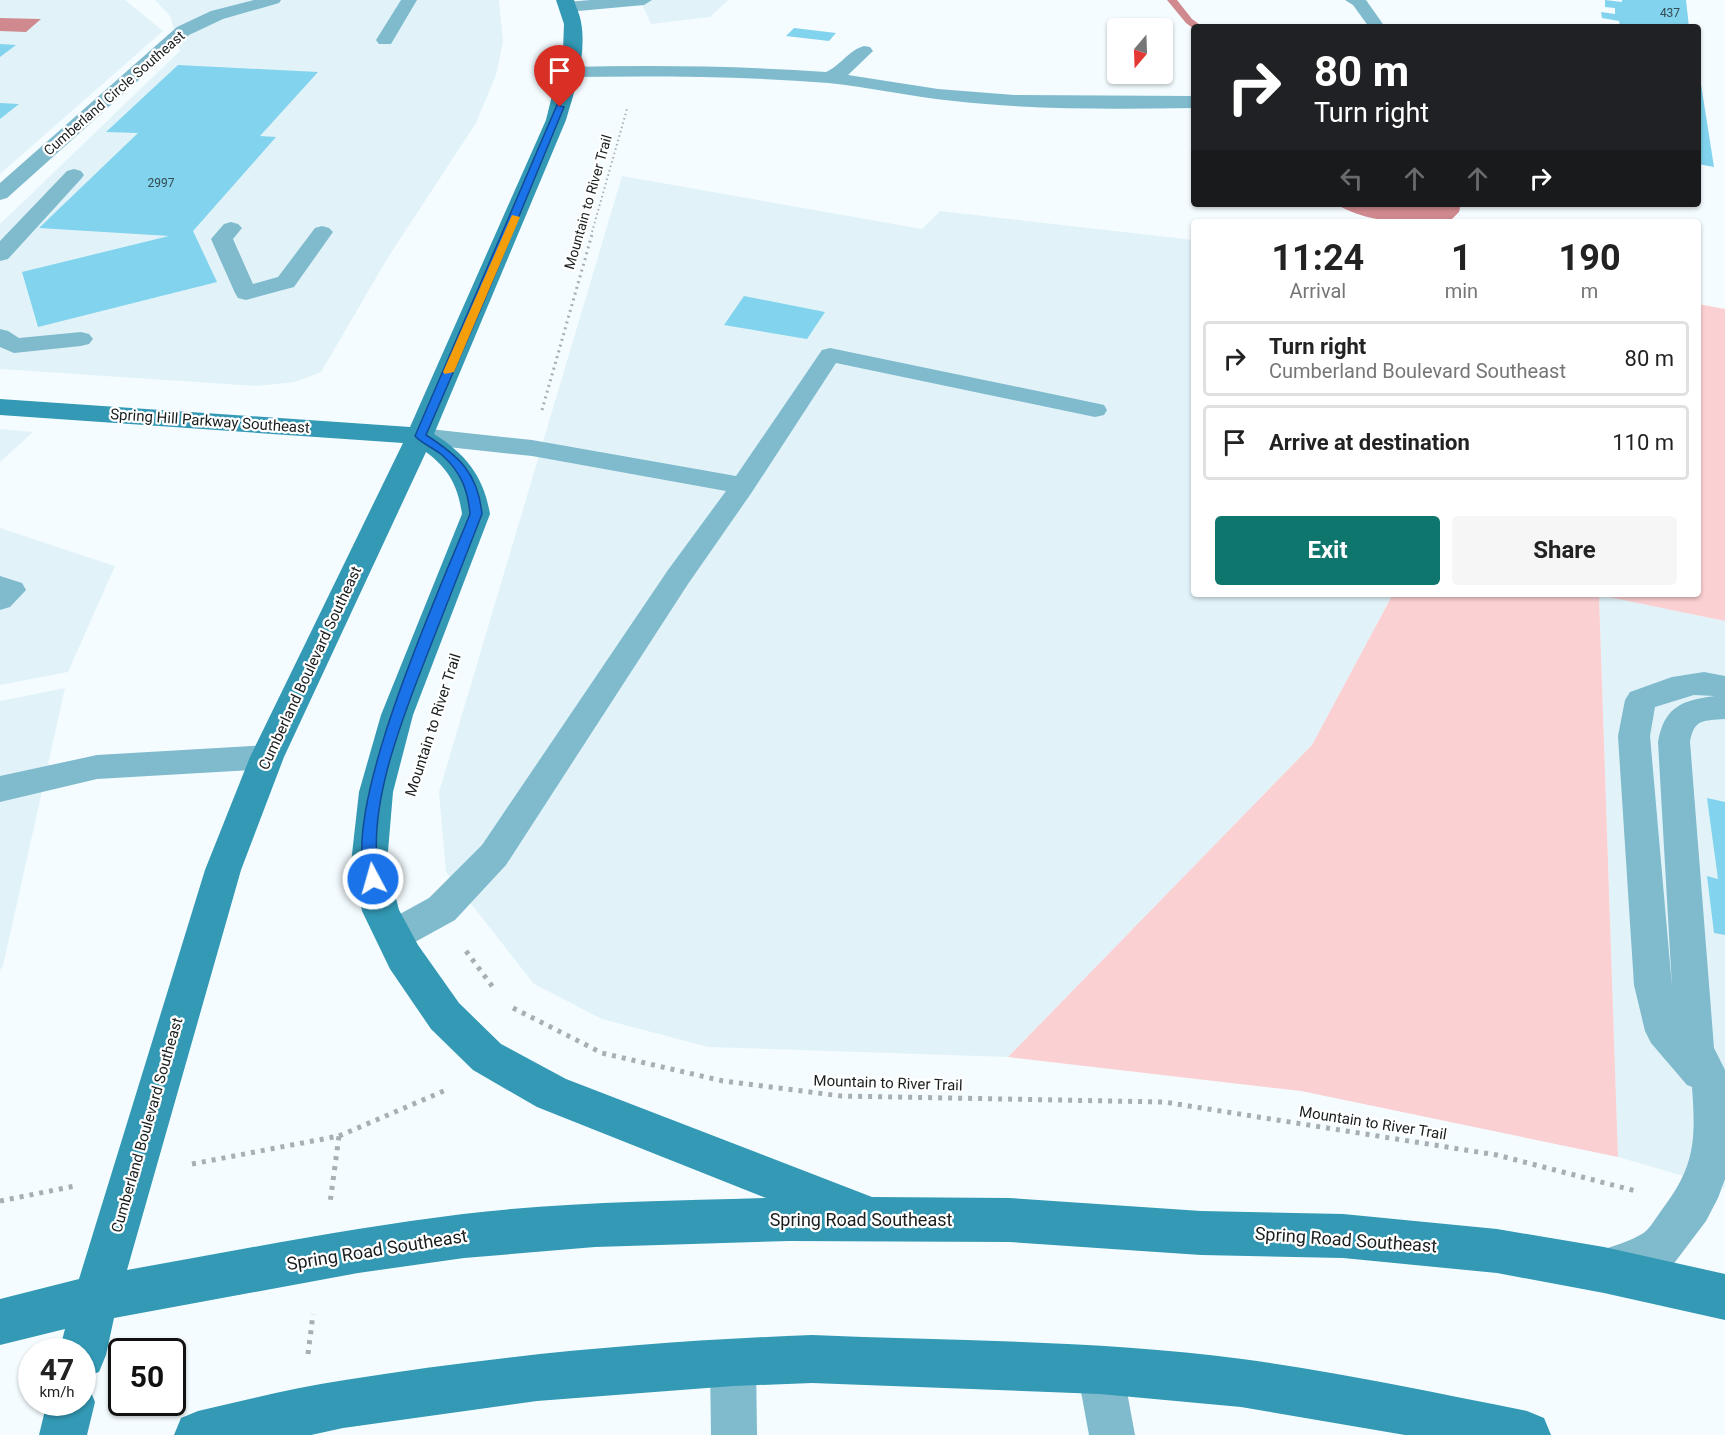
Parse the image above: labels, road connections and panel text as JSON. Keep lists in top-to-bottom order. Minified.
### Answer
{"streets":{"main road":["Spring Hill Parkway Southeast","Cumberland Boulevard Southeast","Spring Road Southeast"],"lane":["Cumberland Circle Southeast"],"path":["Mountain to River Trail"]},"crossings":[["Spring Hill Parkway Southeast","Cumberland Boulevard Southeast"],["Cumberland Boulevard Southeast","Spring Road Southeast"]],"house_numbers":["437","2997"],"north":"bottom","page":{"turn":["80 m","Turn right"],"eta":["11:24","Arrival","1","min","190","m"],"list":[{"name":"Turn right","note":"Cumberland Boulevard Southeast","value":"80 m"},{"name":"Arrive at destination","value":"110 m"}],"buttons":["Exit","Share"],"speed":"47 km/h","limit":"50"}}
